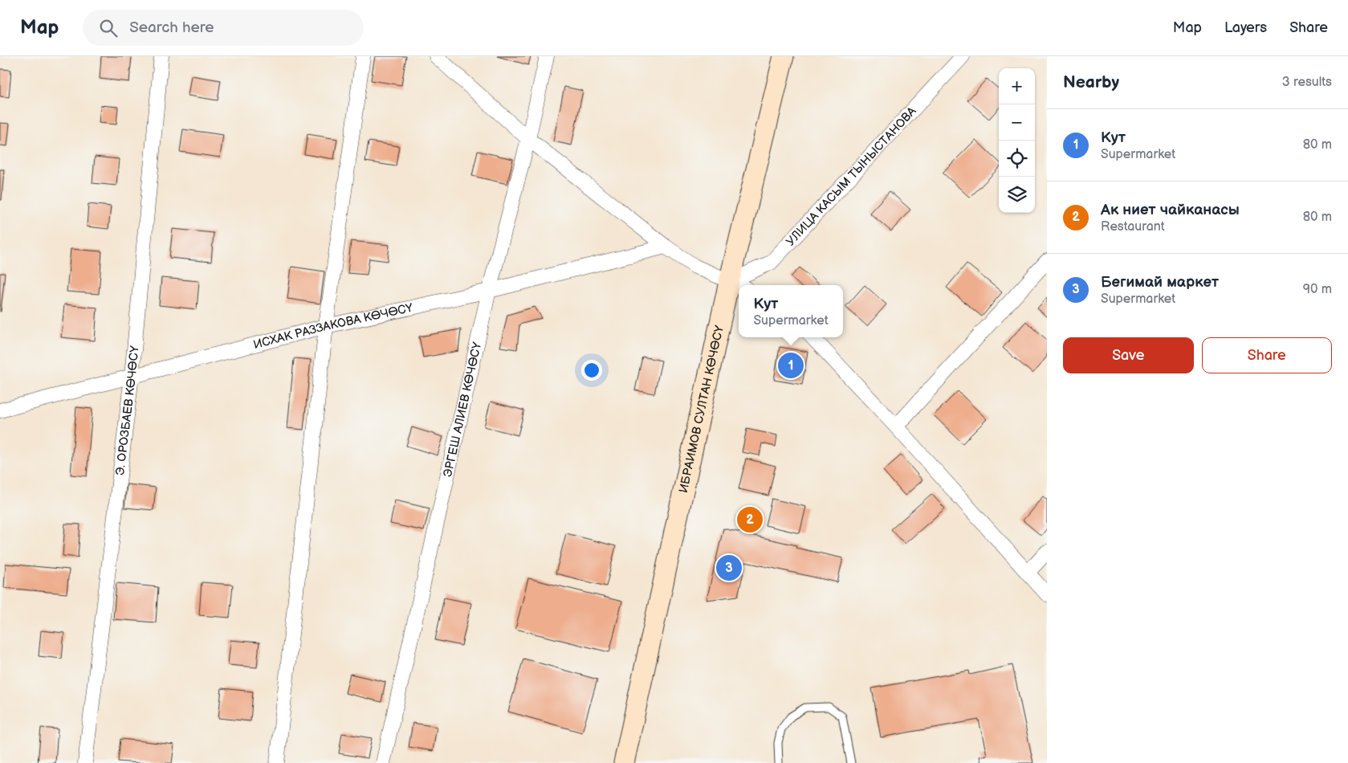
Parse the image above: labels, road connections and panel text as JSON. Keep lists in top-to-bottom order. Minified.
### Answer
{"streets":{"main road":["ИБРАИМОВ СУЛТАН КӨЧӨСҮ"],"street":["УЛИЦА КАСЫМ ТЫНЫСТАНОВА","ИСХАК РАЗЗАКОВА КӨЧӨСҮ","ЭРГЕШ АЛИЕВ КӨЧӨСҮ","Э. ОРОЗБАЕВ КӨЧӨСҮ"]},"crossings":[["УЛИЦА КАСЫМ ТЫНЫСТАНОВА","ИБРАИМОВ СУЛТАН КӨЧӨСҮ"],["ИСХАК РАЗЗАКОВА КӨЧӨСҮ","ЭРГЕШ АЛИЕВ КӨЧӨСҮ"],["ИСХАК РАЗЗАКОВА КӨЧӨСҮ","Э. ОРОЗБАЕВ КӨЧӨСҮ"]],"page":{"header":"Map","search":"Search here","nav":["Map","Layers","Share"],"heading":["Nearby","3 results"],"map_buttons":["+","−"],"list":[{"mark":"1","name":"Кут","note":"Supermarket","value":"80 m"},{"mark":"2","name":"Ак ниет чайканасы","note":"Restaurant","value":"80 m"},{"mark":"3","name":"Бегимай маркет","note":"Supermarket","value":"90 m"}],"popup":["Кут","Supermarket"],"buttons":["Save","Share"],"pins":["1","2","3"]}}
